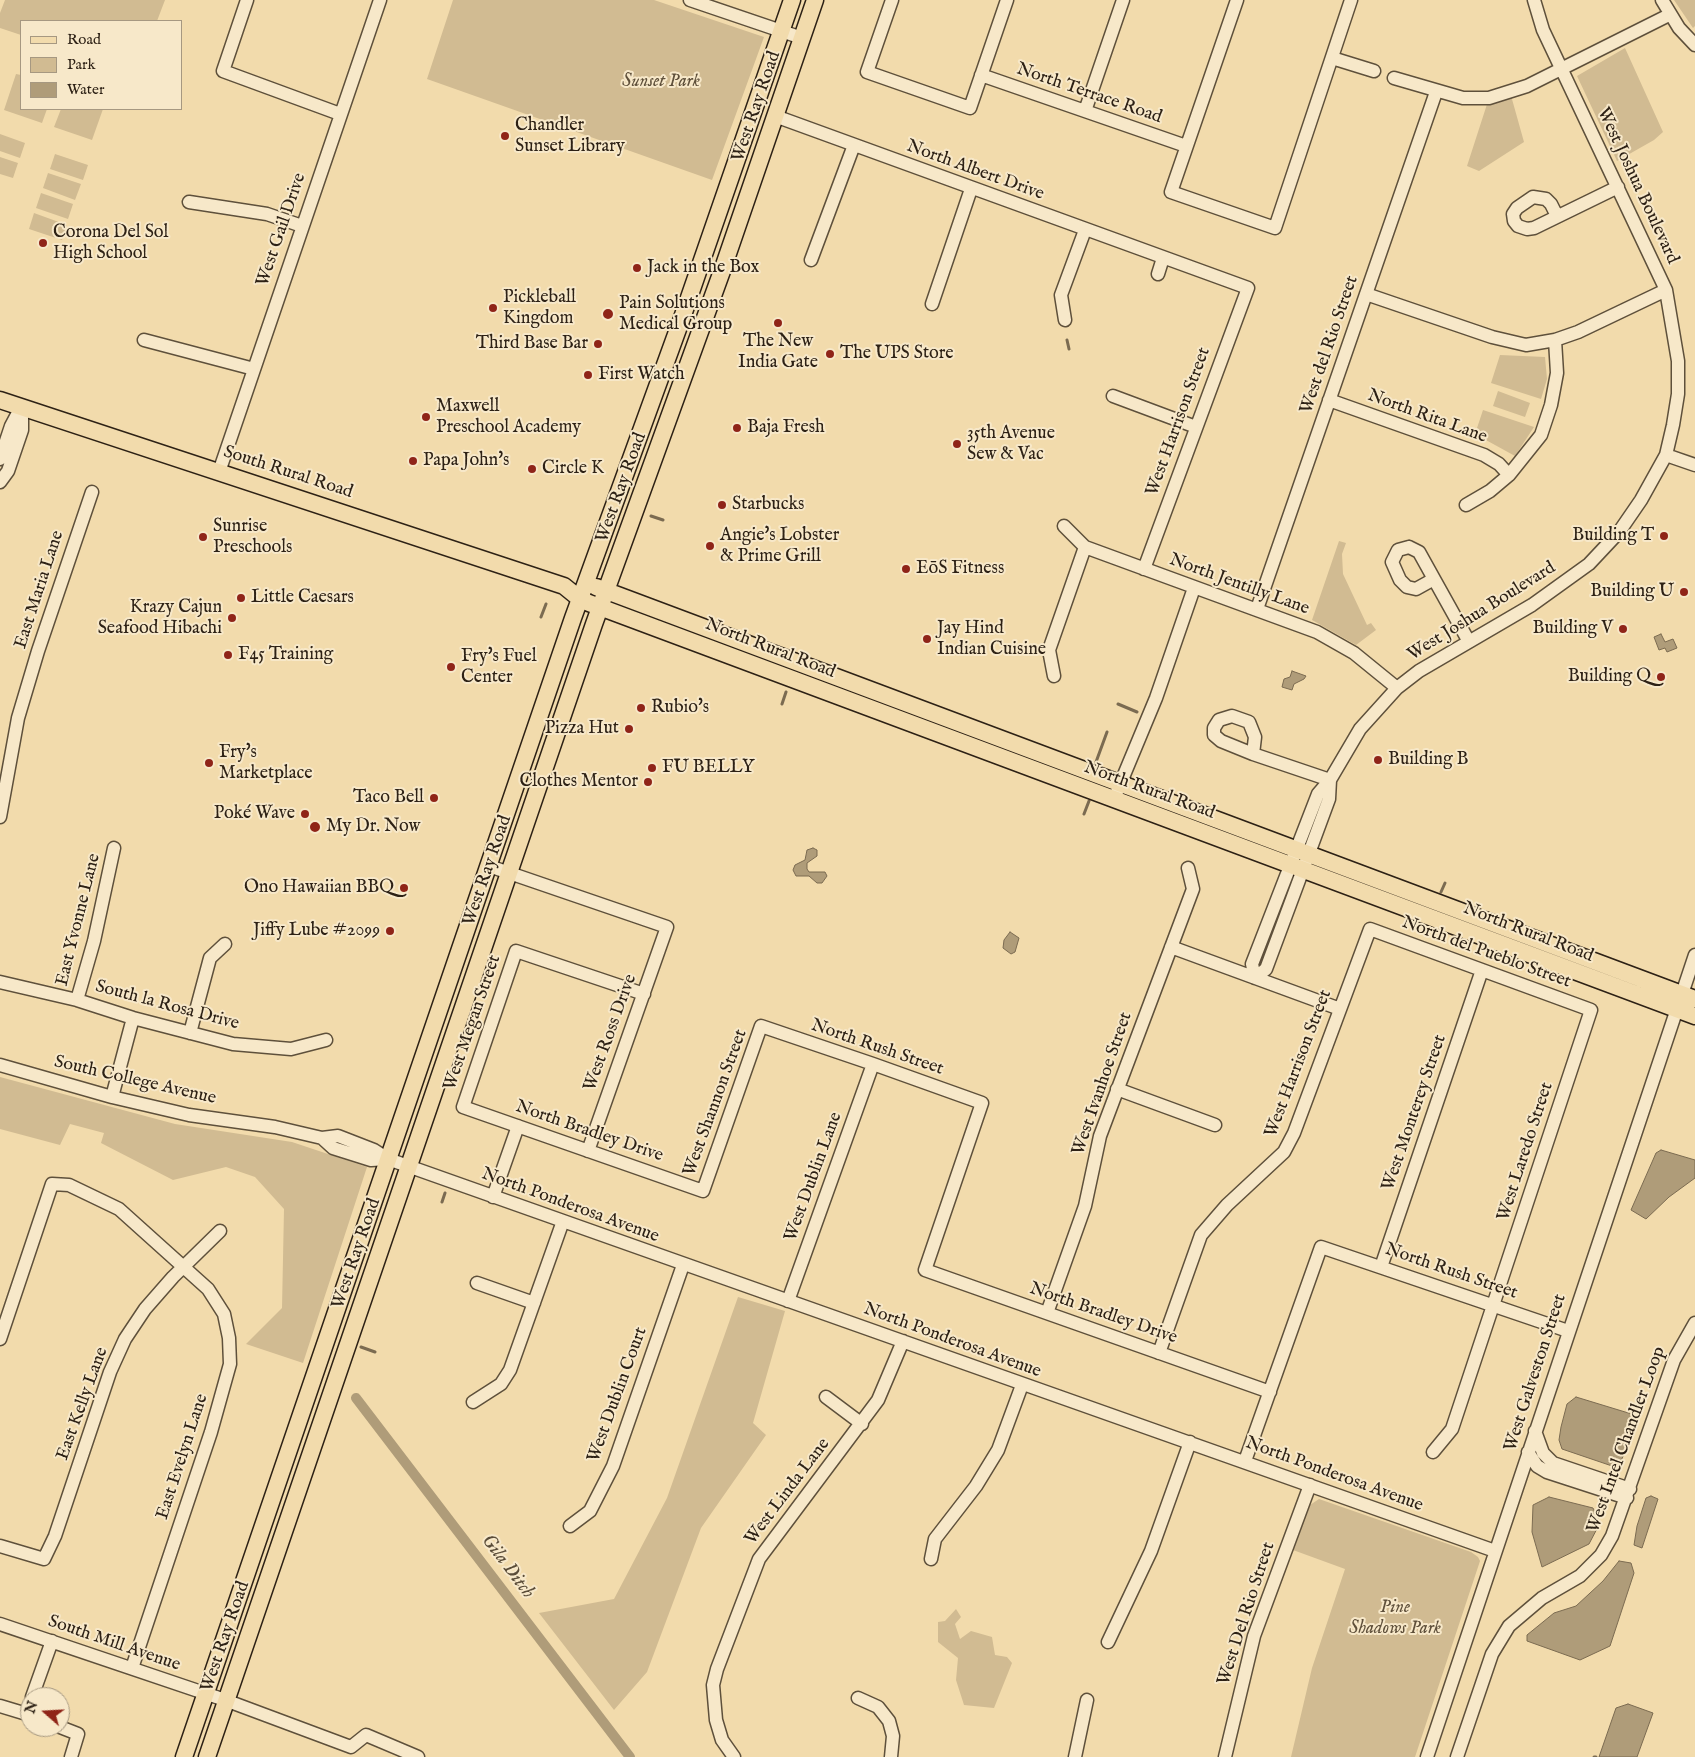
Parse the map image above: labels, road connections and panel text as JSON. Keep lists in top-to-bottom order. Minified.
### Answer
{"streets":{"main road":["West Ray Road","South Rural Road","North Rural Road"],"street":["North Terrace Road","North Albert Drive","West Joshua Boulevard","West Gail Drive","West del Rio Street","North Rita Lane","West Harrison Street","North Jentilly Lane","East Maria Lane","East Yvonne Lane","North del Pueblo Street","South la Rosa Drive","West Megan Street","West Ross Drive","North Rush Street","South College Avenue","West Ivanhoe Street","West Shannon Street","West Monterey Street","North Bradley Drive","West Laredo Street","West Dublin Lane","North Ponderosa Avenue","West Galveston Street","West Dublin Court","East Kelly Lane","West Intel Chandler Loop","East Evelyn Lane","West Linda Lane","West Del Rio Street","South Mill Avenue"]},"crossings":[["West Ray Road","North Albert Drive"],["West Ray Road","South Rural Road"],["West Ray Road","North Rural Road"],["West Ray Road","West Ross Drive"],["West Ray Road","South College Avenue"],["West Ray Road","North Ponderosa Avenue"],["West Ray Road","South Mill Avenue"],["North Albert Drive","West Harrison Street"],["West Joshua Boulevard","North Jentilly Lane"],["West Joshua Boulevard","North Rural Road"],["West Gail Drive","South Rural Road"],["West del Rio Street","North Rita Lane"],["West del Rio Street","North Jentilly Lane"],["West Harrison Street","North Jentilly Lane"],["West Harrison Street","North del Pueblo Street"],["West Harrison Street","North Bradley Drive"],["South Rural Road","North Rural Road"],["North Rural Road","West Galveston Street"],["East Yvonne Lane","South la Rosa Drive"],["North del Pueblo Street","West Monterey Street"],["North del Pueblo Street","West Laredo Street"],["West Megan Street","West Ross Drive"],["West Megan Street","North Bradley Drive"],["West Ross Drive","North Bradley Drive"],["North Rush Street","West Shannon Street"],["North Rush Street","West Monterey Street"],["North Rush Street","North Bradley Drive"],["North Rush Street","West Laredo Street"],["North Rush Street","West Dublin Lane"],["North Rush Street","West Galveston Street"],["South College Avenue","North Ponderosa Avenue"],["West Ivanhoe Street","North Bradley Drive"],["West Shannon Street","North Bradley Drive"],["West Dublin Lane","North Ponderosa Avenue"],["North Ponderosa Avenue","West Galveston Street"],["North Ponderosa Avenue","West Dublin Court"],["North Ponderosa Avenue","West Linda Lane"],["North Ponderosa Avenue","West Del Rio Street"],["East Kelly Lane","East Evelyn Lane"],["East Evelyn Lane","South Mill Avenue"]],"water":["Gila Ditch"],"parks":["Sunset Park","Pine Shadows Park"],"places":["Chandler Sunset Library","Corona Del Sol High School","Jack in the Box","Pickleball Kingdom","Pain Solutions Medical Group","The New India Gate","Third Base Bar","The UPS Store","First Watch","Maxwell Preschool Academy","Baja Fresh","35th Avenue Sew & Vac","Papa John's","Circle K","Starbucks","Building T","Sunrise Preschools","Angie's Lobster & Prime Grill","EōS Fitness","Building U","Little Caesars","Krazy Cajun Seafood Hibachi","Building V","Jay Hind Indian Cuisine","F45 Training","Fry's Fuel Center","Building Q","Rubio's","Pizza Hut","Building B","Fry's Marketplace","FU BELLY","Clothes Mentor","Taco Bell","Poké Wave","My Dr. Now","Ono Hawaiian BBQ","Jiffy Lube #2099"],"legend":["Road","Park","Water"],"north":"left"}
